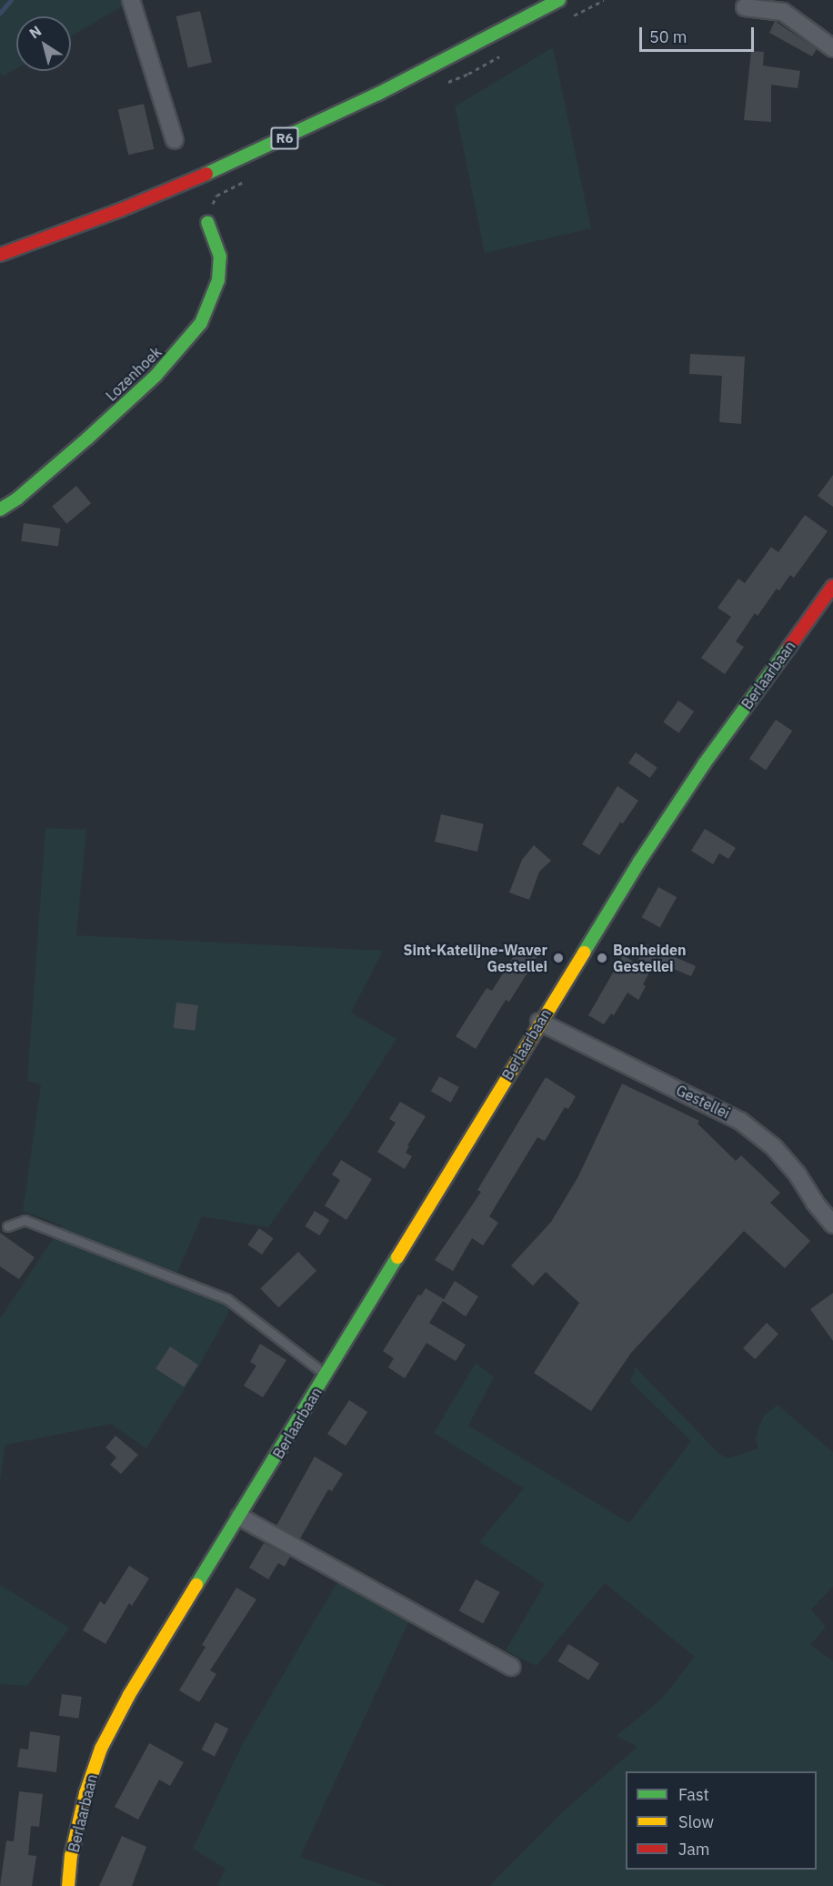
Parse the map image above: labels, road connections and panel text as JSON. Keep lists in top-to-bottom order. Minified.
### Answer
{"streets":{"street":["R6","Lozenhoek","Berlaarbaan","Gestellei"]},"crossings":[["Berlaarbaan","Gestellei"]],"places":["Sint-Katelijne-Waver Gestellei","Bonheiden Gestellei"],"legend":["Fast","Slow","Jam"],"scale_bar":"50 m","north":"top left"}
